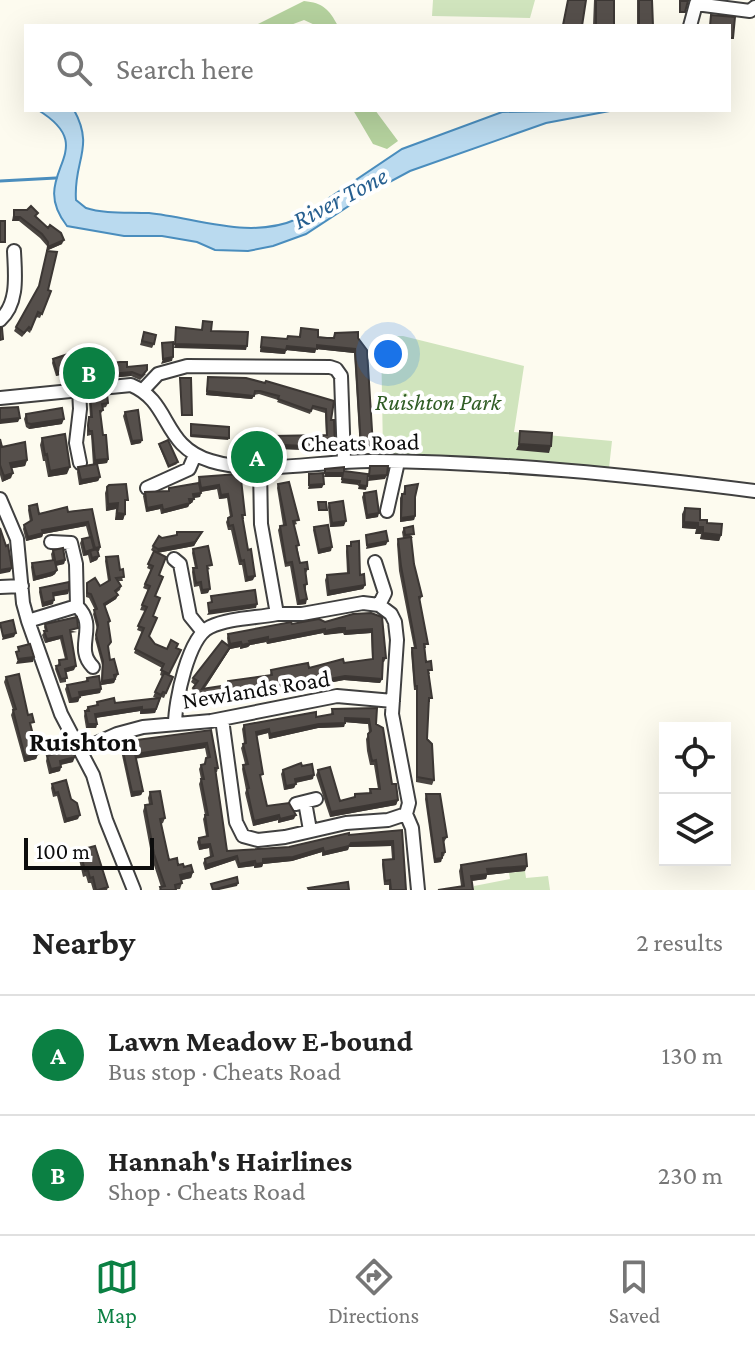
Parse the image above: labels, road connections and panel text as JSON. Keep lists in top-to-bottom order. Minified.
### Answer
{"streets":{"street":["Cheats Road","Newlands Road"]},"districts":["Ruishton"],"water":["River Tone"],"parks":["Ruishton Park"],"scale_bar":"100 m","page":{"search":"Search here","pins":["B","A"],"scale":"100 m","heading":["Nearby","2 results"],"list":[{"mark":"A","name":"Lawn Meadow E-bound","note":"Bus stop · Cheats Road","value":"130 m"},{"mark":"B","name":"Hannah's Hairlines","note":"Shop · Cheats Road","value":"230 m"}],"nav":["Map","Directions","Saved"]}}
